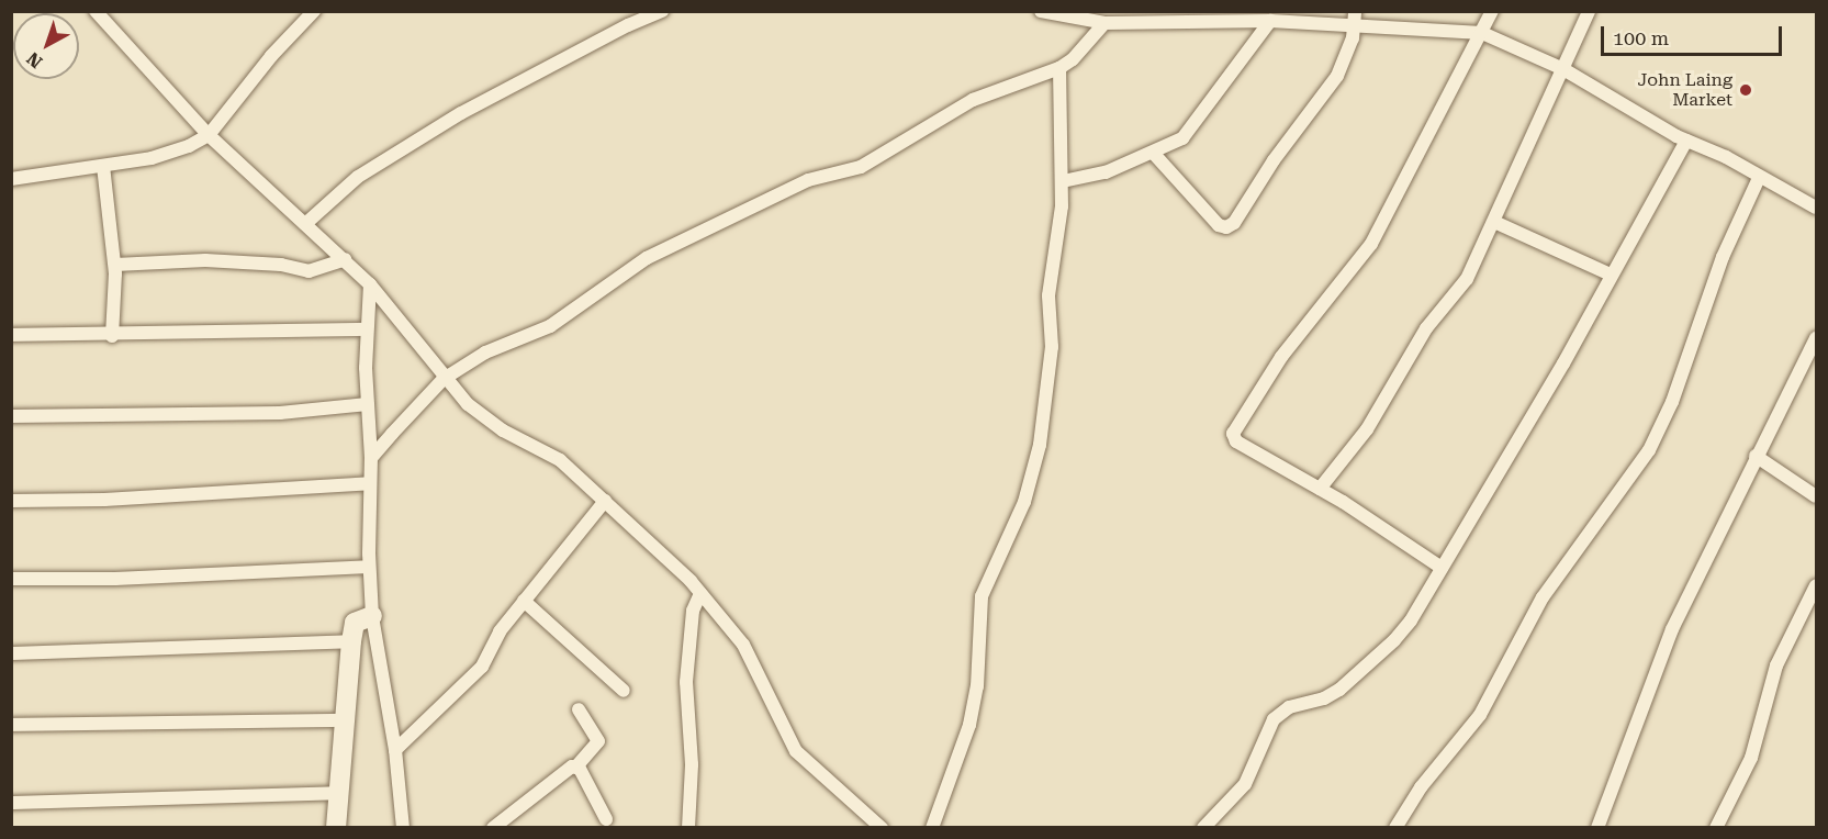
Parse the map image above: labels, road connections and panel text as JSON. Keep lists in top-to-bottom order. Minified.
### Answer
{"places":["John Laing Market"],"scale_bar":"100 m","north":"bottom left"}
